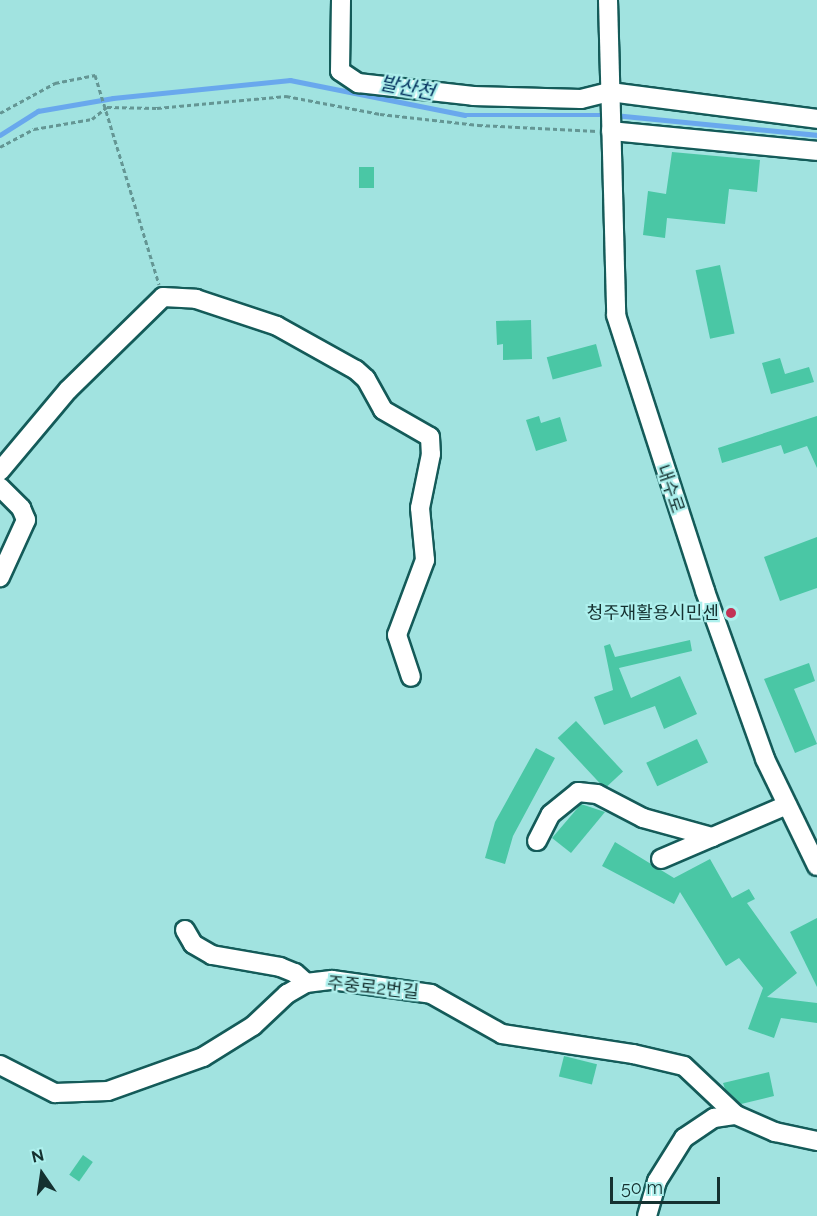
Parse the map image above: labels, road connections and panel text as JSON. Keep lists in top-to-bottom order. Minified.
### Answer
{"streets":{"street":["내수로","주중로2번길"]},"water":["발산천"],"places":["청주재활용시민센"],"scale_bar":"50 m","north":"top"}
